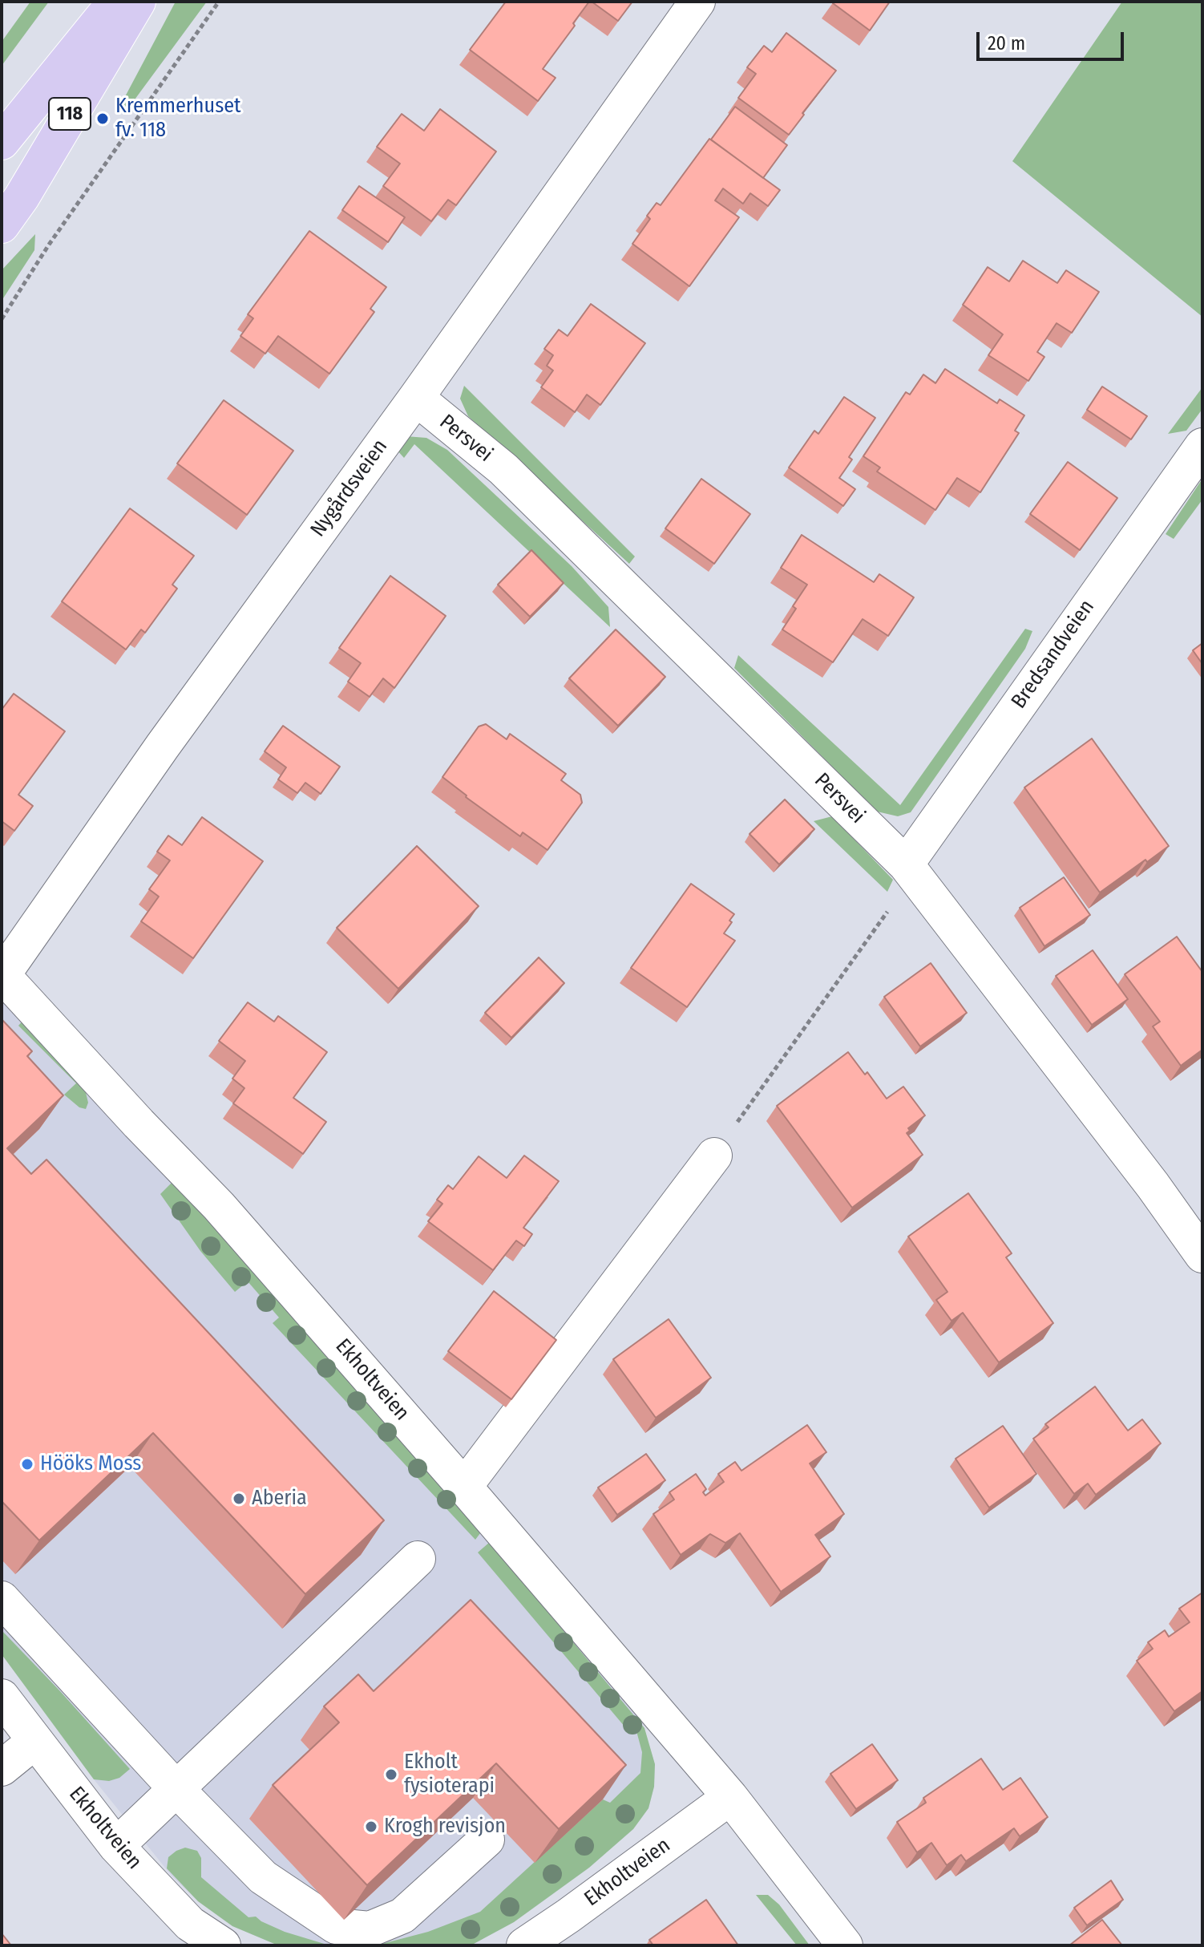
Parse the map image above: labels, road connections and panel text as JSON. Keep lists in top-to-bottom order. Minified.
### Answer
{"streets":{"main road":["118"],"street":["Persvei","Nygårdsveien","Bredsandveien","Ekholtveien"]},"crossings":[["Persvei","Nygårdsveien"],["Persvei","Bredsandveien"],["Nygårdsveien","Ekholtveien"]],"places":["Kremmerhuset fv. 118","Hööks Moss","Aberia","Ekholt fysioterapi","Krogh revisjon"],"scale_bar":"20 m"}
